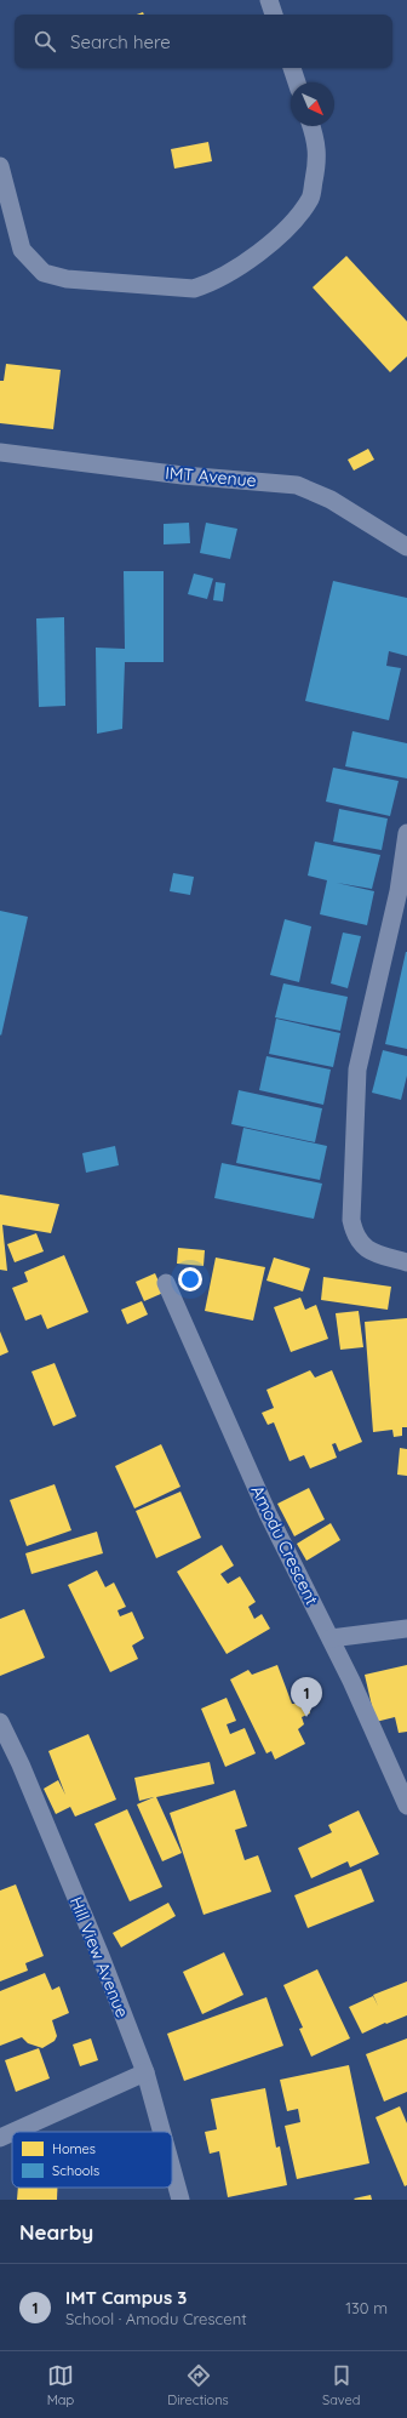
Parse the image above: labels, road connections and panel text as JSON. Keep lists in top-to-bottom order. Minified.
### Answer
{"streets":{"street":["IMT Avenue","Amodu Crescent","Hill View Avenue"]},"legend":["Homes","Schools"],"north":"bottom right","page":{"search":"Search here","pins":"1","heading":"Nearby","list":[{"mark":"1","name":"IMT Campus 3","note":"School · Amodu Crescent","value":"130 m"}],"nav":["Map","Directions","Saved"]}}
